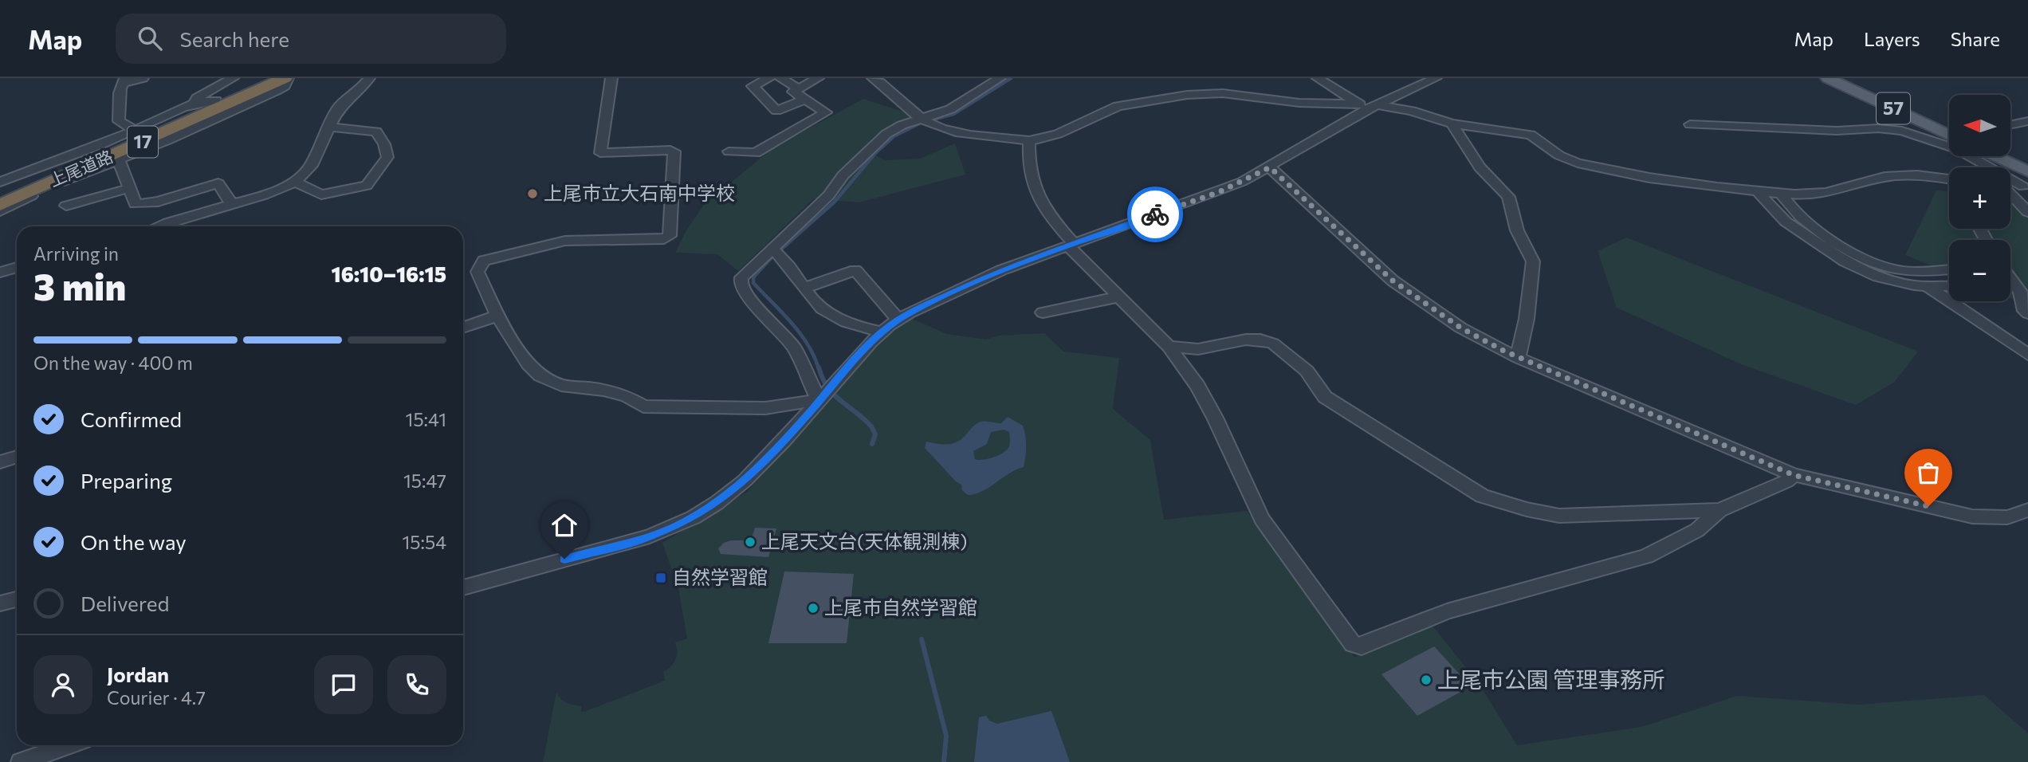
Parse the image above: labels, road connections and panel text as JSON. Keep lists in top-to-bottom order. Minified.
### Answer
{"streets":{"highway":["17","上尾道路"],"main road":["57"]},"places":{"other":["上尾市立大石南中学校","上尾天文台(天体観測棟)","上尾市自然学習館","上尾市公園 管理事務所"],"transit":["自然学習館"]},"north":"left","page":{"header":"Map","search":"Search here","nav":["Map","Layers","Share"],"map_buttons":["+","−"],"heading":["3 min","Arriving in","16:10–16:15"],"panel":["Jordan","Courier · 4.7"],"bar":"On the way · 400 m","list":[["Confirmed","15:41"],["Preparing","15:47"],["On the way","15:54"],"Delivered"]}}
